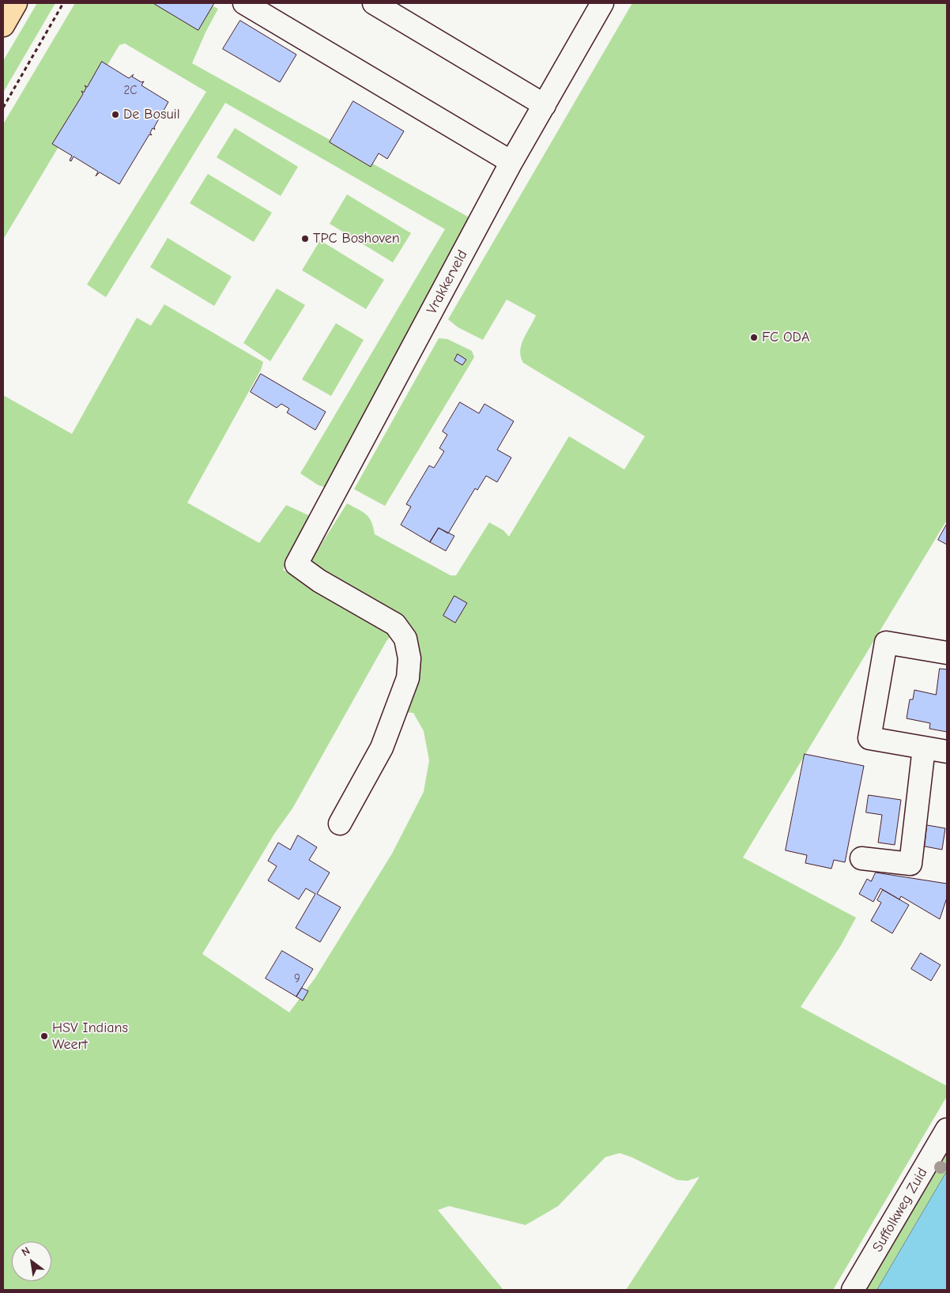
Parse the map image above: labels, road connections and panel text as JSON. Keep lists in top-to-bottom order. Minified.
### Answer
{"streets":{"street":["Vrakkerveld","Suffolkweg Zuid"]},"places":["De Bosuil","TPC Boshoven","FC ODA","HSV Indians Weert"],"house_numbers":["2C","9"],"north":"top left"}
